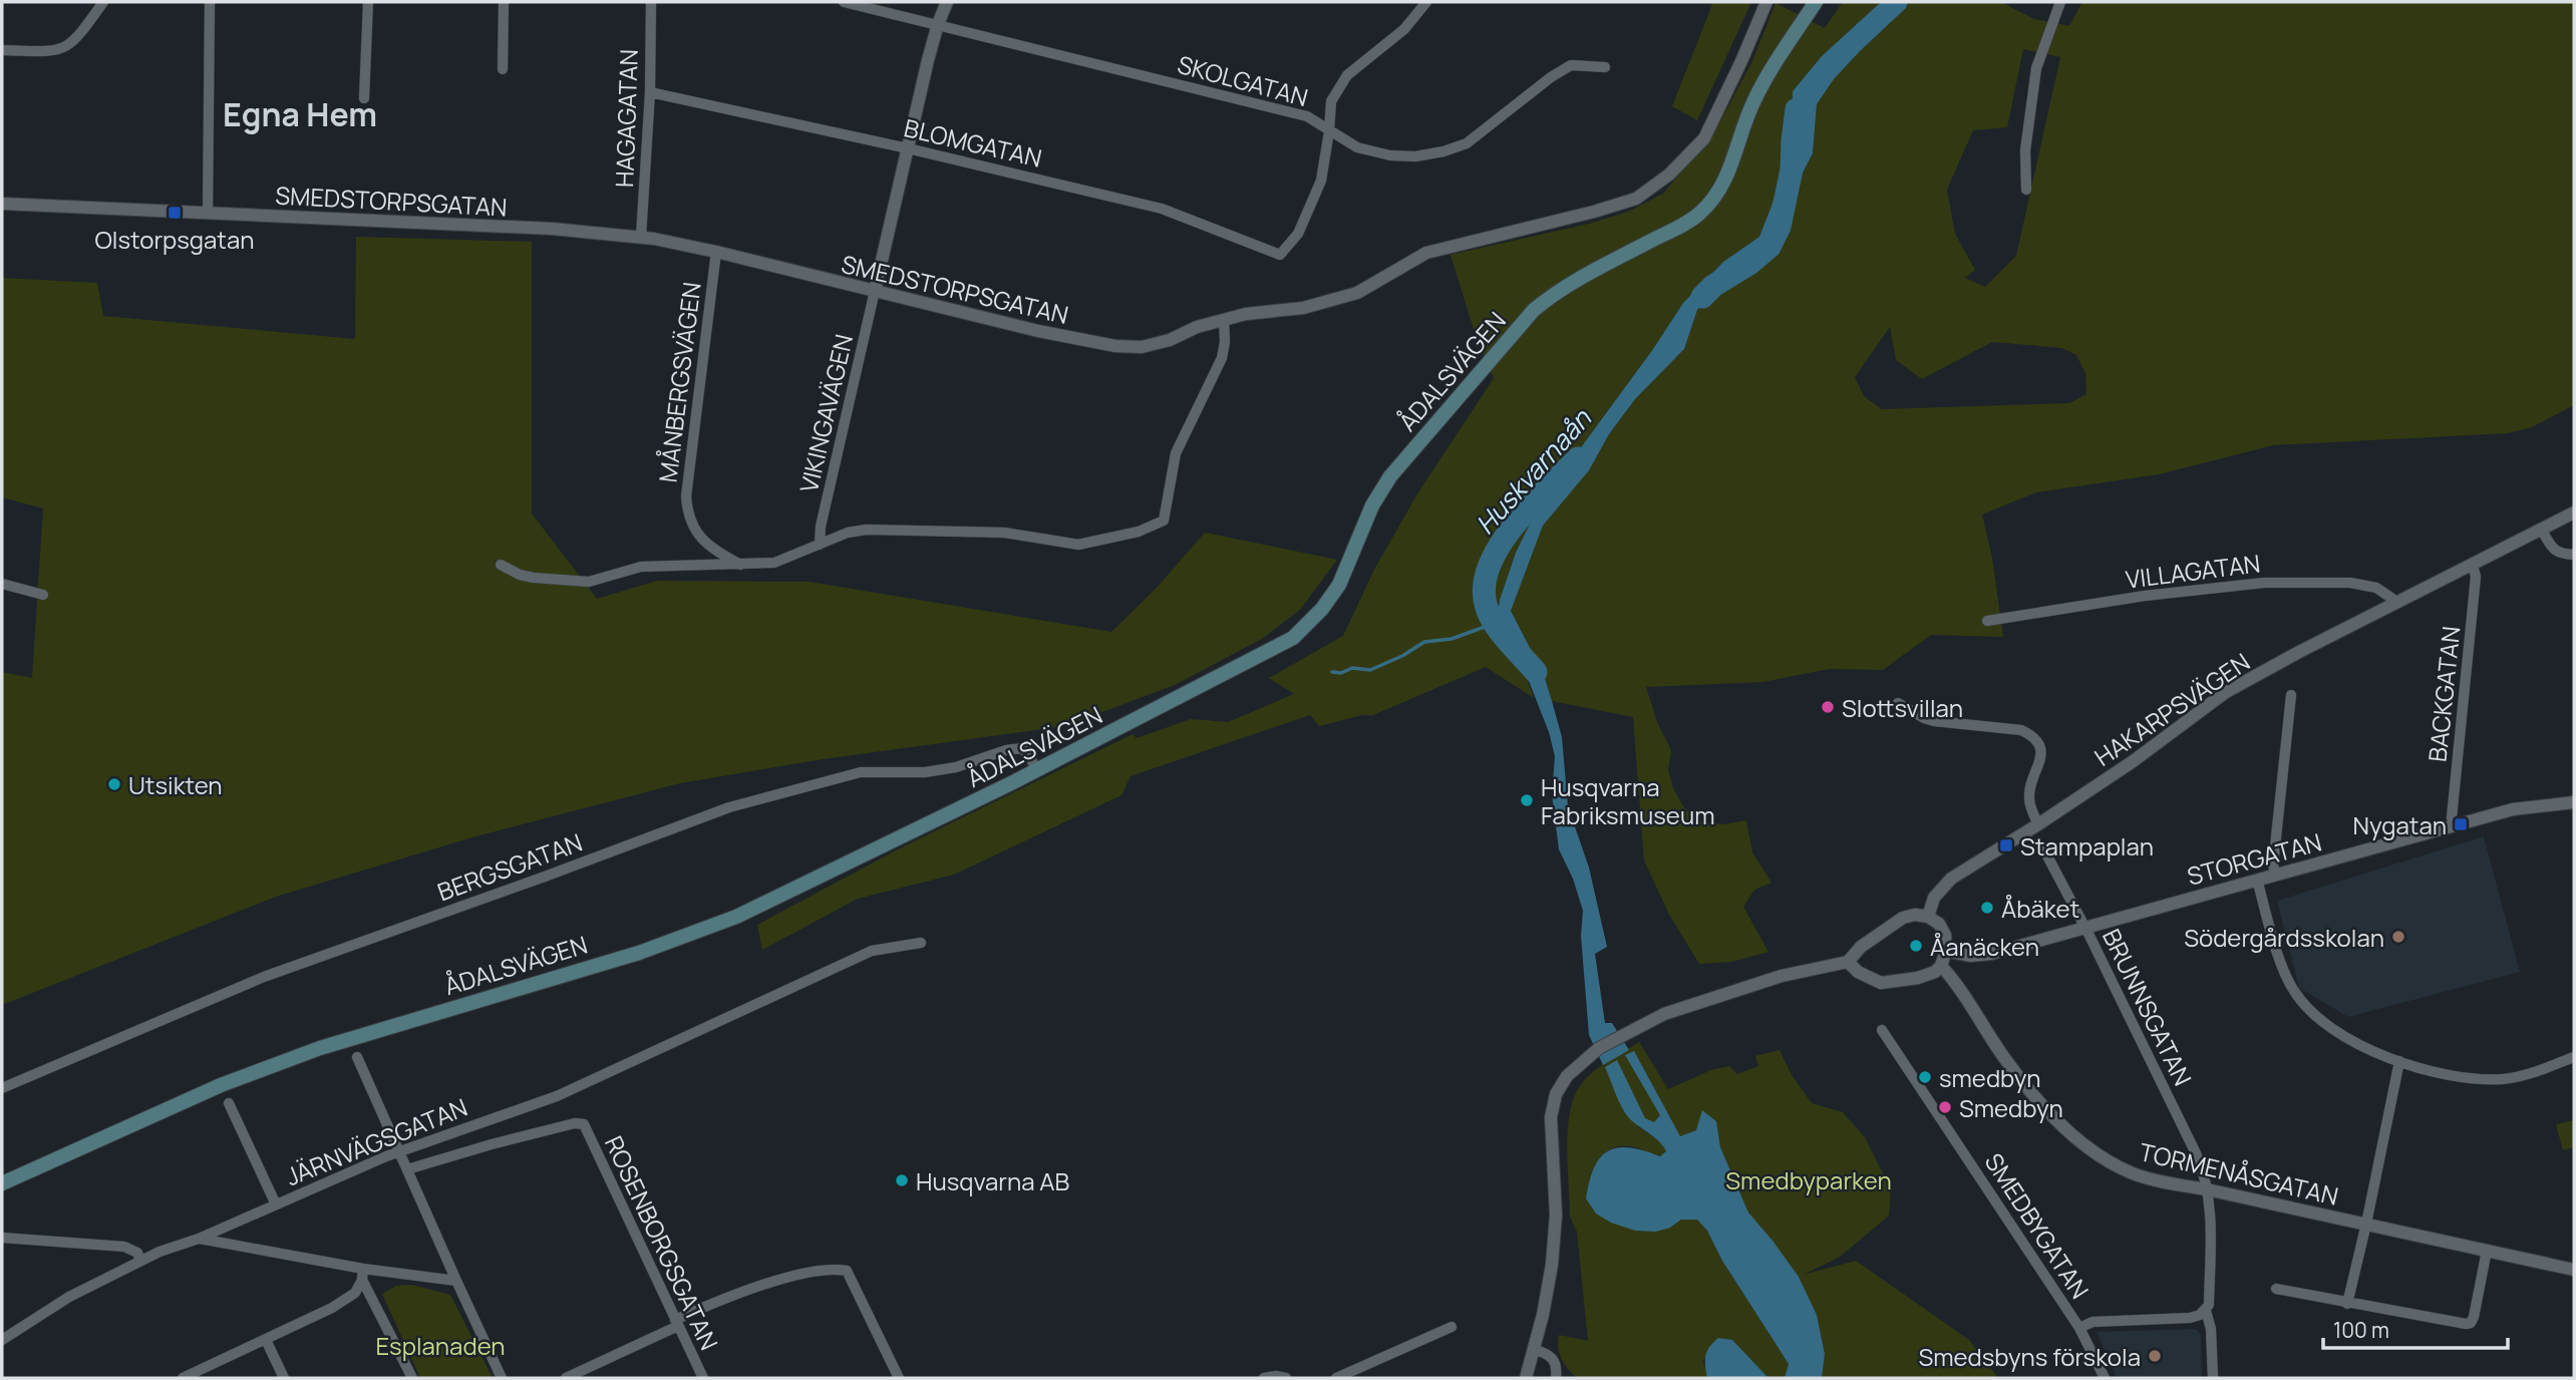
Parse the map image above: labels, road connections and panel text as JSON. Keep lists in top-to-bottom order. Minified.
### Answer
{"streets":{"main road":["ÅDALSVÄGEN"],"street":["SKOLGATAN","HAGAGATAN","BLOMGATAN","SMEDSTORPSGATAN","MÅNBERGSVÄGEN","VIKINGAVÄGEN","VILLAGATAN","BACKGATAN","HAKARPSVÄGEN","STORGATAN","BERGSGATAN","BRUNNSGATAN","JÄRNVÄGSGATAN","TORMENÅSGATAN","SMEDBYGATAN","ROSENBORGSGATAN"]},"crossings":[["SKOLGATAN","BLOMGATAN"],["HAGAGATAN","BLOMGATAN"],["HAGAGATAN","SMEDSTORPSGATAN"],["SMEDSTORPSGATAN","MÅNBERGSVÄGEN"],["SMEDSTORPSGATAN","VIKINGAVÄGEN"],["ÅDALSVÄGEN","BERGSGATAN"],["VILLAGATAN","HAKARPSVÄGEN"],["BACKGATAN","HAKARPSVÄGEN"],["BACKGATAN","STORGATAN"],["STORGATAN","BRUNNSGATAN"],["BRUNNSGATAN","TORMENÅSGATAN"]],"districts":["Egna Hem"],"water":["Huskvarnaån"],"parks":["Smedbyparken","Esplanaden"],"places":{"transit":["Olstorpsgatan","Nygatan","Stampaplan"],"other":["Slottsvillan","Utsikten","Husqvarna Fabriksmuseum","Åbäket","Södergårdsskolan","Åanäcken","smedbyn","Smedbyn","Husqvarna AB","Smedsbyns förskola"]},"scale_bar":"100 m"}
